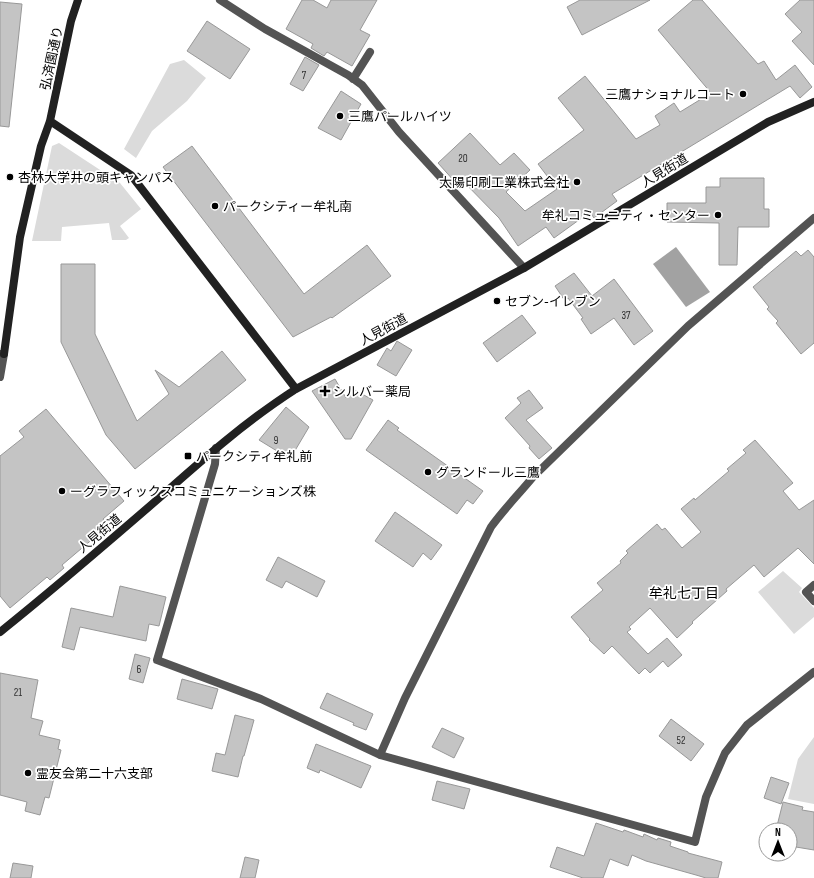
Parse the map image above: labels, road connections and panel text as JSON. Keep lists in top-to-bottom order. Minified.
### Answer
{"streets":{"main road":["弘済園通り","人見街道"]},"districts":["牟礼七丁目"],"places":{"other":["三鷹ナショナルコート","三鷹パールハイツ","杏林大学井の頭キャンパス","太陽印刷工業株式会社","パークシティー牟礼南","牟礼コミュニティ・センター","セブン-イレブン","グランドール三鷹","ーグラフィックスコミュニケーションズ株","霊友会第二十六支部"],"health":["シルバー薬局"],"transit":["パークシティ牟礼前"]},"house_numbers":["7","20","37","9","6","21","52"],"north":"top"}
